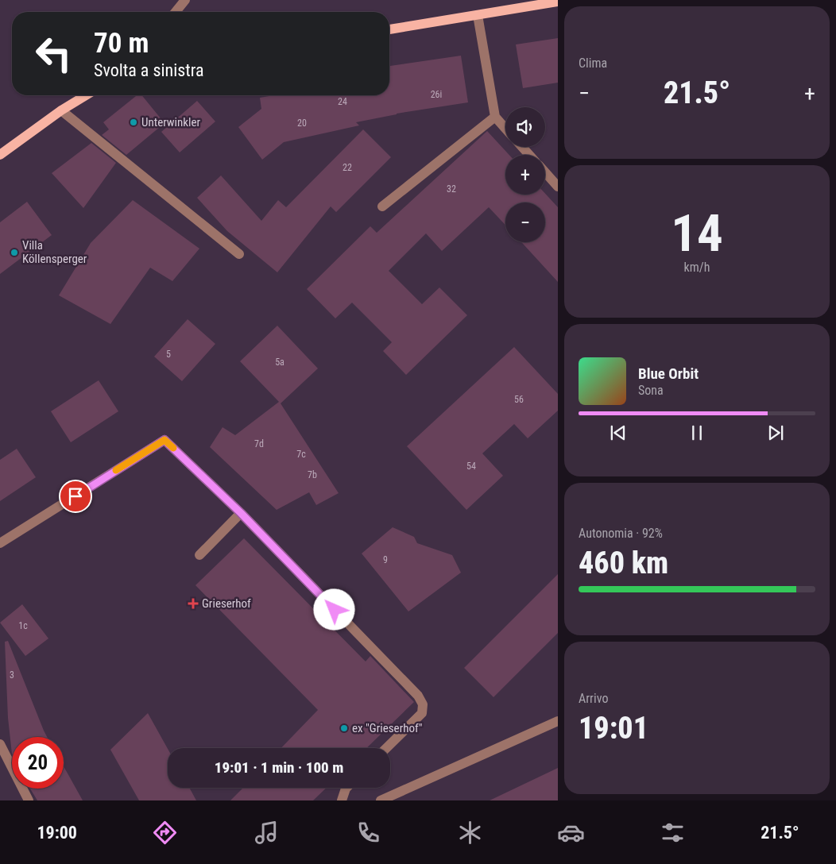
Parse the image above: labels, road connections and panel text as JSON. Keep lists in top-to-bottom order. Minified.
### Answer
{"places":{"other":["Unterwinkler","Villa Köllensperger","ex \"Grieserhof\""],"health":["Grieserhof"]},"house_numbers":["26i","24","20","22","32","5","5a","56","7d","7c","54","7b","9","1c","3"],"page":{"tile":["Clima",["14","km/h"],["Autonomia · 92%","460 km"],["Arrivo","19:01"]],"turn":["70 m","Svolta a sinistra"],"heat":["−","21.5°","+"],"map_buttons":["+","−"],"song":["Blue Orbit","Sona"],"limit":"20","trip":"19:01 · 1 min · 100 m","tabs":["19:00","21.5°"]}}
